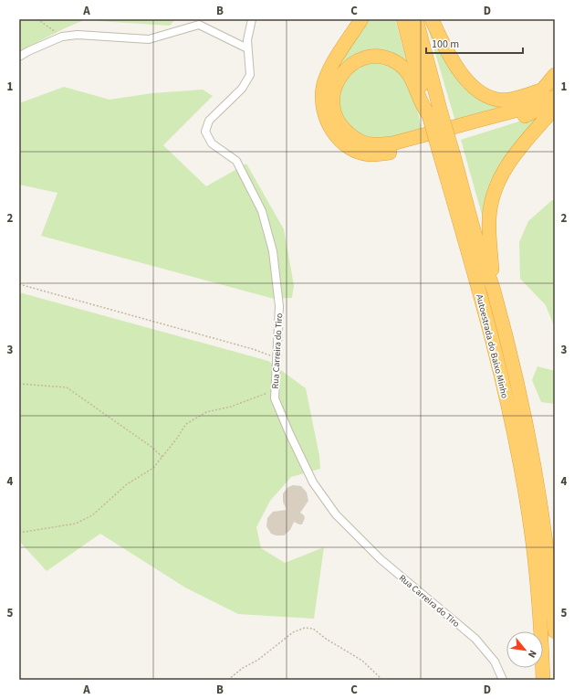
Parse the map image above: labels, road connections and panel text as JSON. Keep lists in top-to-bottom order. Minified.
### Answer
{"streets":{"highway":["Autoestrada do Baixo Minho"],"street":["Rua Carreira do Tiro"]},"scale_bar":"100 m","north":"bottom right","grid":{"columns":["A","B","C","D"],"rows":["1","2","3","4","5"]}}
